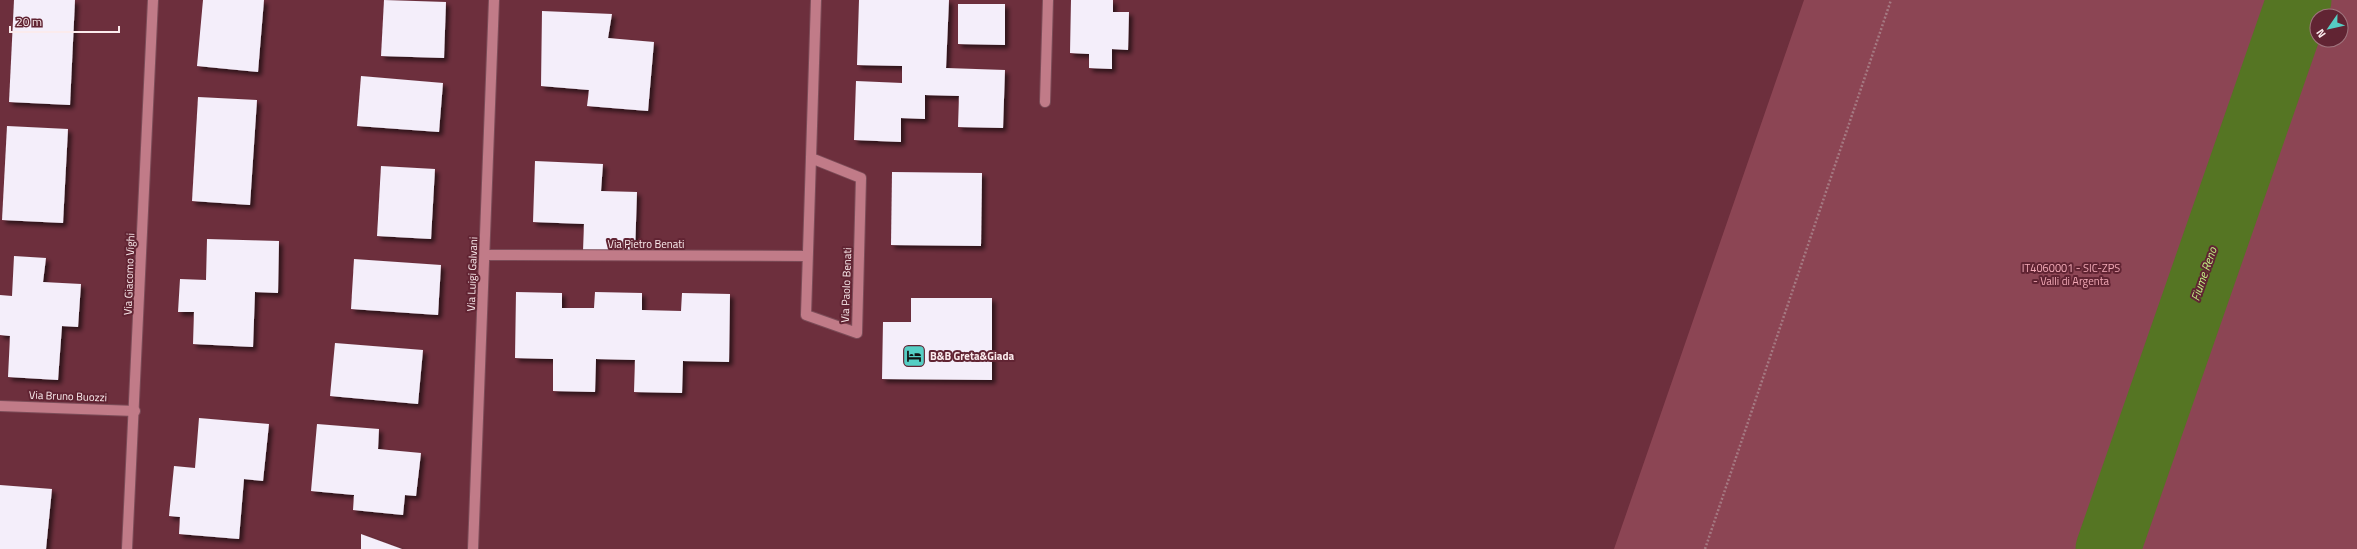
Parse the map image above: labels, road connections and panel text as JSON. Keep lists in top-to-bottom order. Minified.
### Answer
{"streets":{"street":["Via Pietro Benati","Via Giacomo Vighi","Via Luigi Galvani","Via Paolo Benati","Via Bruno Buozzi"]},"crossings":[["Via Pietro Benati","Via Luigi Galvani"],["Via Pietro Benati","Via Paolo Benati"],["Via Giacomo Vighi","Via Bruno Buozzi"]],"water":["Fiume Reno"],"parks":["IT4060001 - SIC-ZPS - Valli di Argenta"],"places":{"hotel":["B&B Greta&Giada"]},"scale_bar":"20 m","north":"bottom left"}
